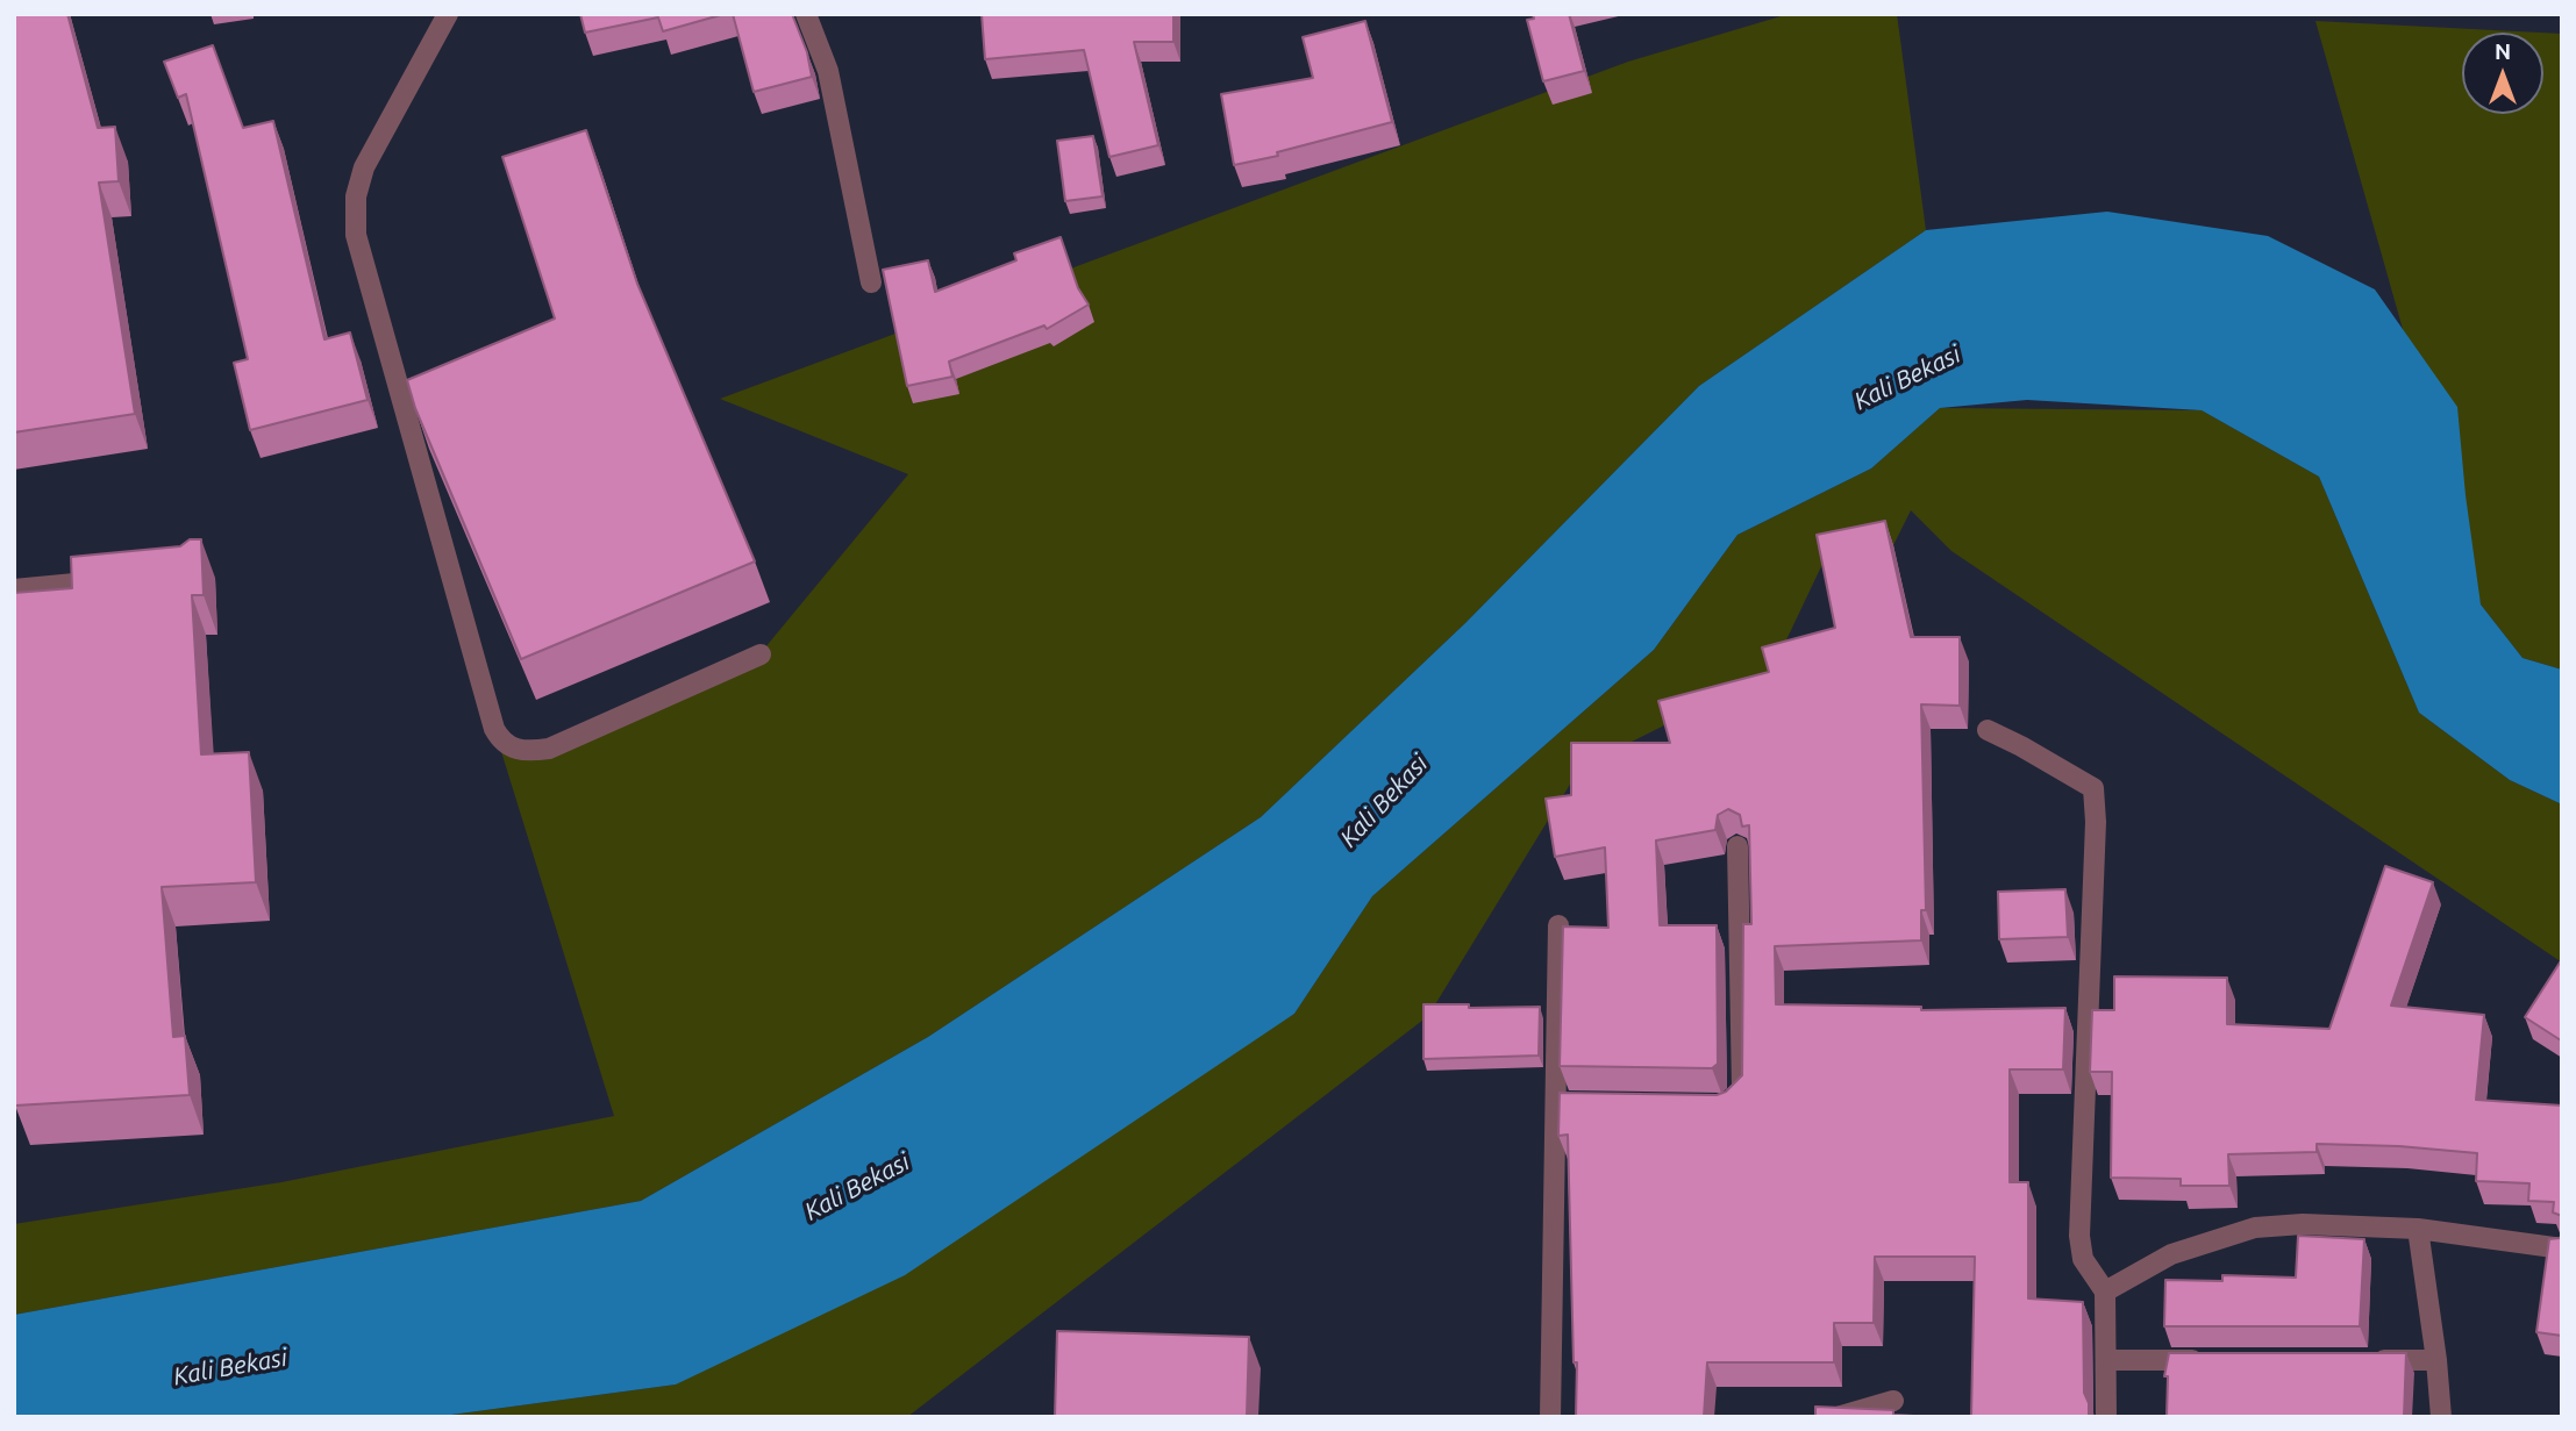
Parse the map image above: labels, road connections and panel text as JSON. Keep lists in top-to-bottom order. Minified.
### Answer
{"water":["Kali Bekasi"],"north":"top"}
